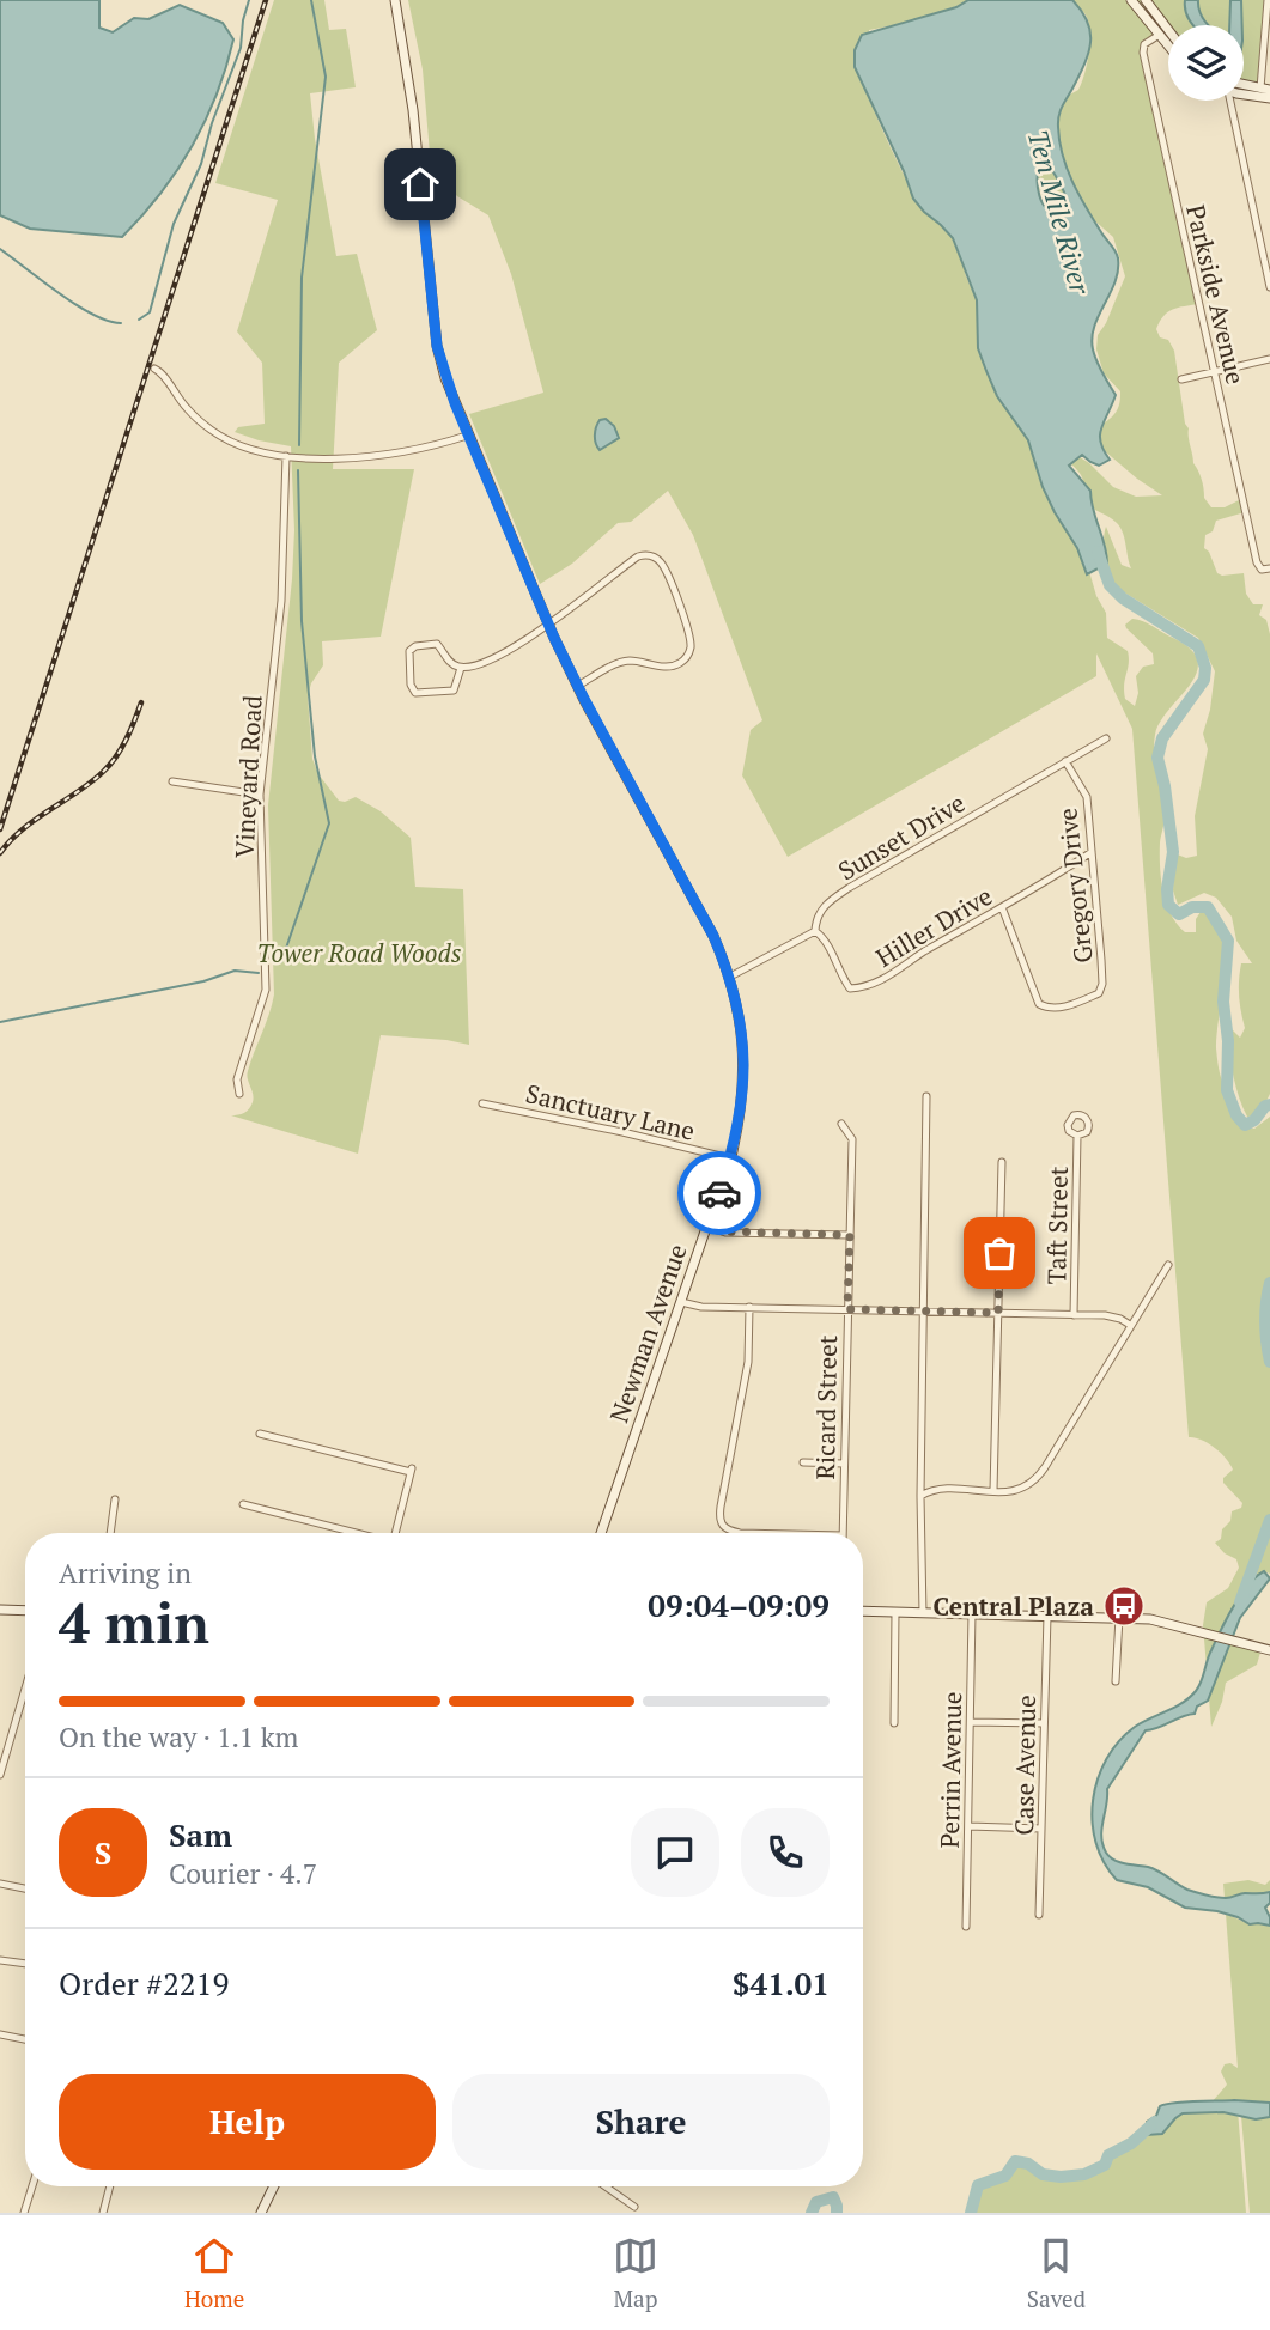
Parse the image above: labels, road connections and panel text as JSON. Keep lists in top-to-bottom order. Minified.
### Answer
{"streets":{"main road":["Newman Avenue"],"street":["Parkside Avenue","Vineyard Road","Sunset Drive","Gregory Drive","Hiller Drive","Sanctuary Lane","Taft Street","Ricard Street","Case Avenue","Perrin Avenue"]},"crossings":[["Sunset Drive","Gregory Drive"],["Sunset Drive","Hiller Drive"],["Gregory Drive","Hiller Drive"],["Sanctuary Lane","Newman Avenue"]],"water":["Ten Mile River"],"parks":["Tower Road Woods"],"places":{"bus stop":["Central Plaza"]},"page":{"heading":["4 min","Arriving in","09:04–09:09"],"panel":["Sam","Courier · 4.7","Order #2219","$41.01"],"bar":"On the way · 1.1 km","round":"S","buttons":["Help","Share"],"tabs":["Home","Map","Saved"]}}
